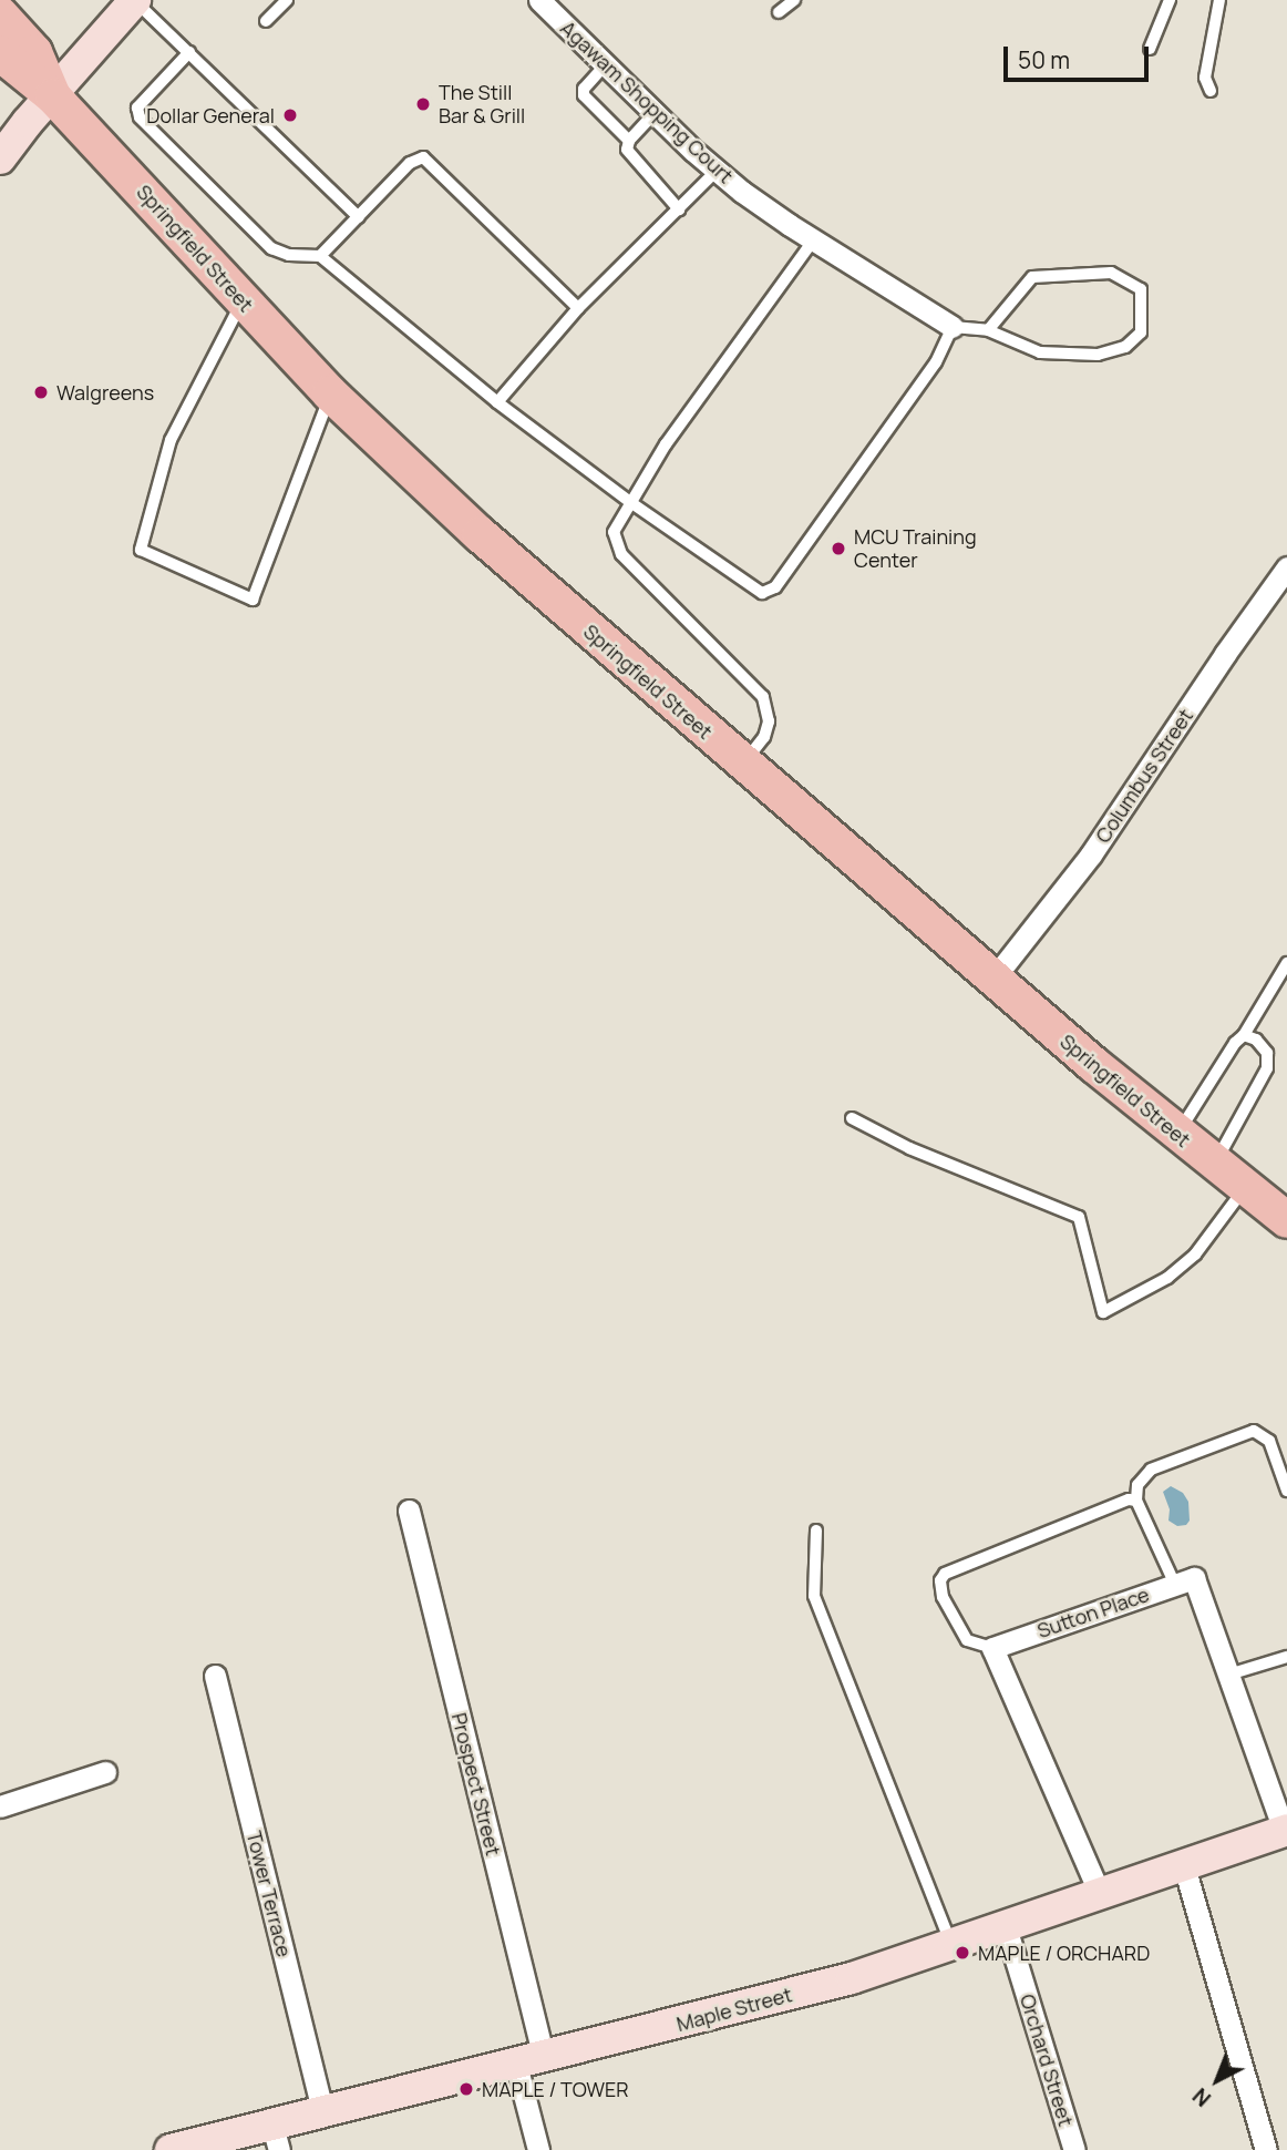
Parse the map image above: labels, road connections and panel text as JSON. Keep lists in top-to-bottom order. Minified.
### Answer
{"streets":{"main road":["Springfield Street","Maple Street"],"street":["Agawam Shopping Court","Columbus Street","Sutton Place","Prospect Street","Tower Terrace","Orchard Street"]},"crossings":[["Springfield Street","Columbus Street"],["Prospect Street","Maple Street"],["Tower Terrace","Maple Street"],["Maple Street","Orchard Street"]],"places":["The Still Bar & Grill","Dollar General","Walgreens","MCU Training Center","MAPLE / ORCHARD","MAPLE / TOWER"],"scale_bar":"50 m","north":"bottom left"}
